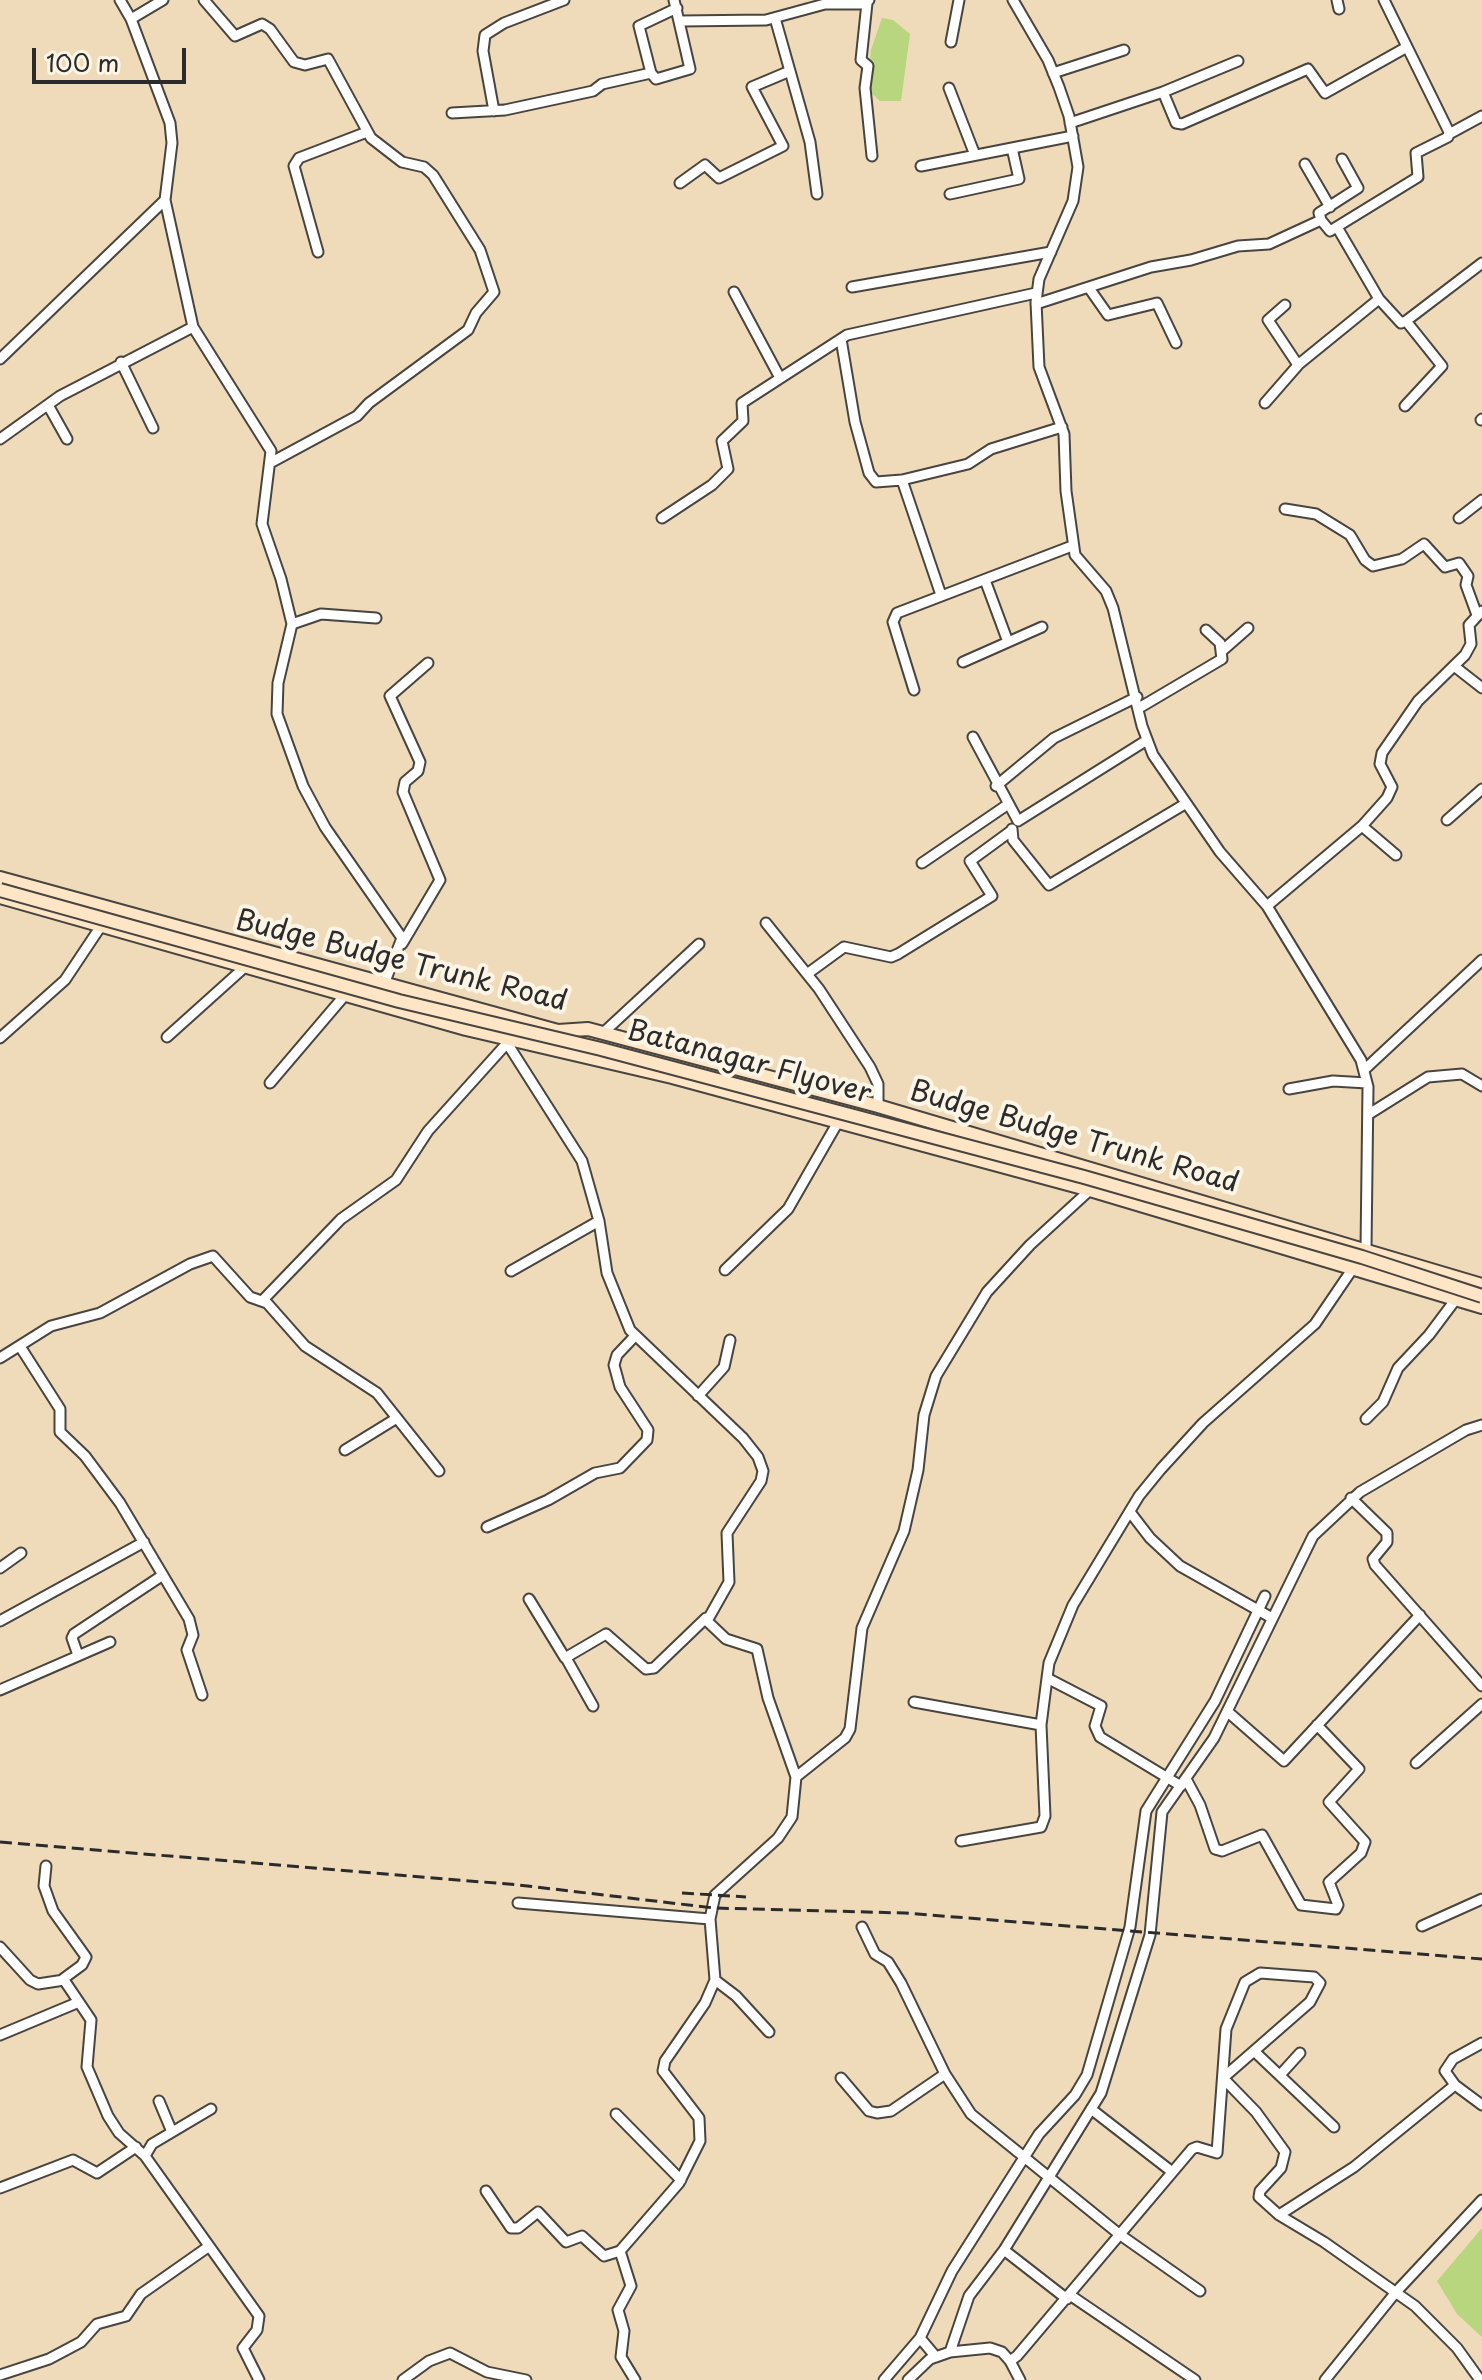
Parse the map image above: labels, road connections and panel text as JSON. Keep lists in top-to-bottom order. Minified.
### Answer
{"streets":{"street":["Budge Budge Trunk Road","Batanagar Flyover"]},"scale_bar":"100 m"}
